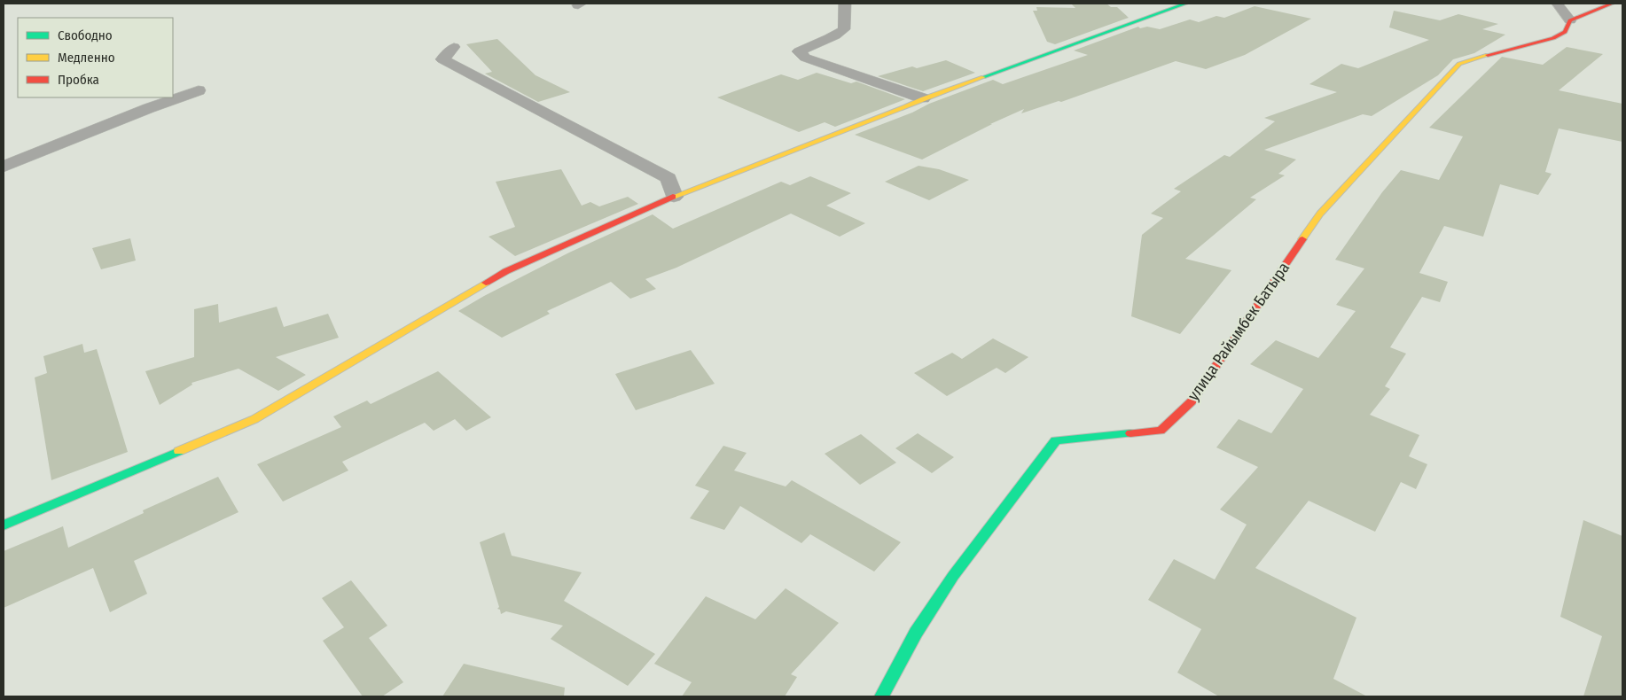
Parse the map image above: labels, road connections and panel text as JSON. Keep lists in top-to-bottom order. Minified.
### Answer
{"streets":{"street":["улица Райымбек Батыра"]},"legend":["Свободно","Медленно","Пробка"]}
